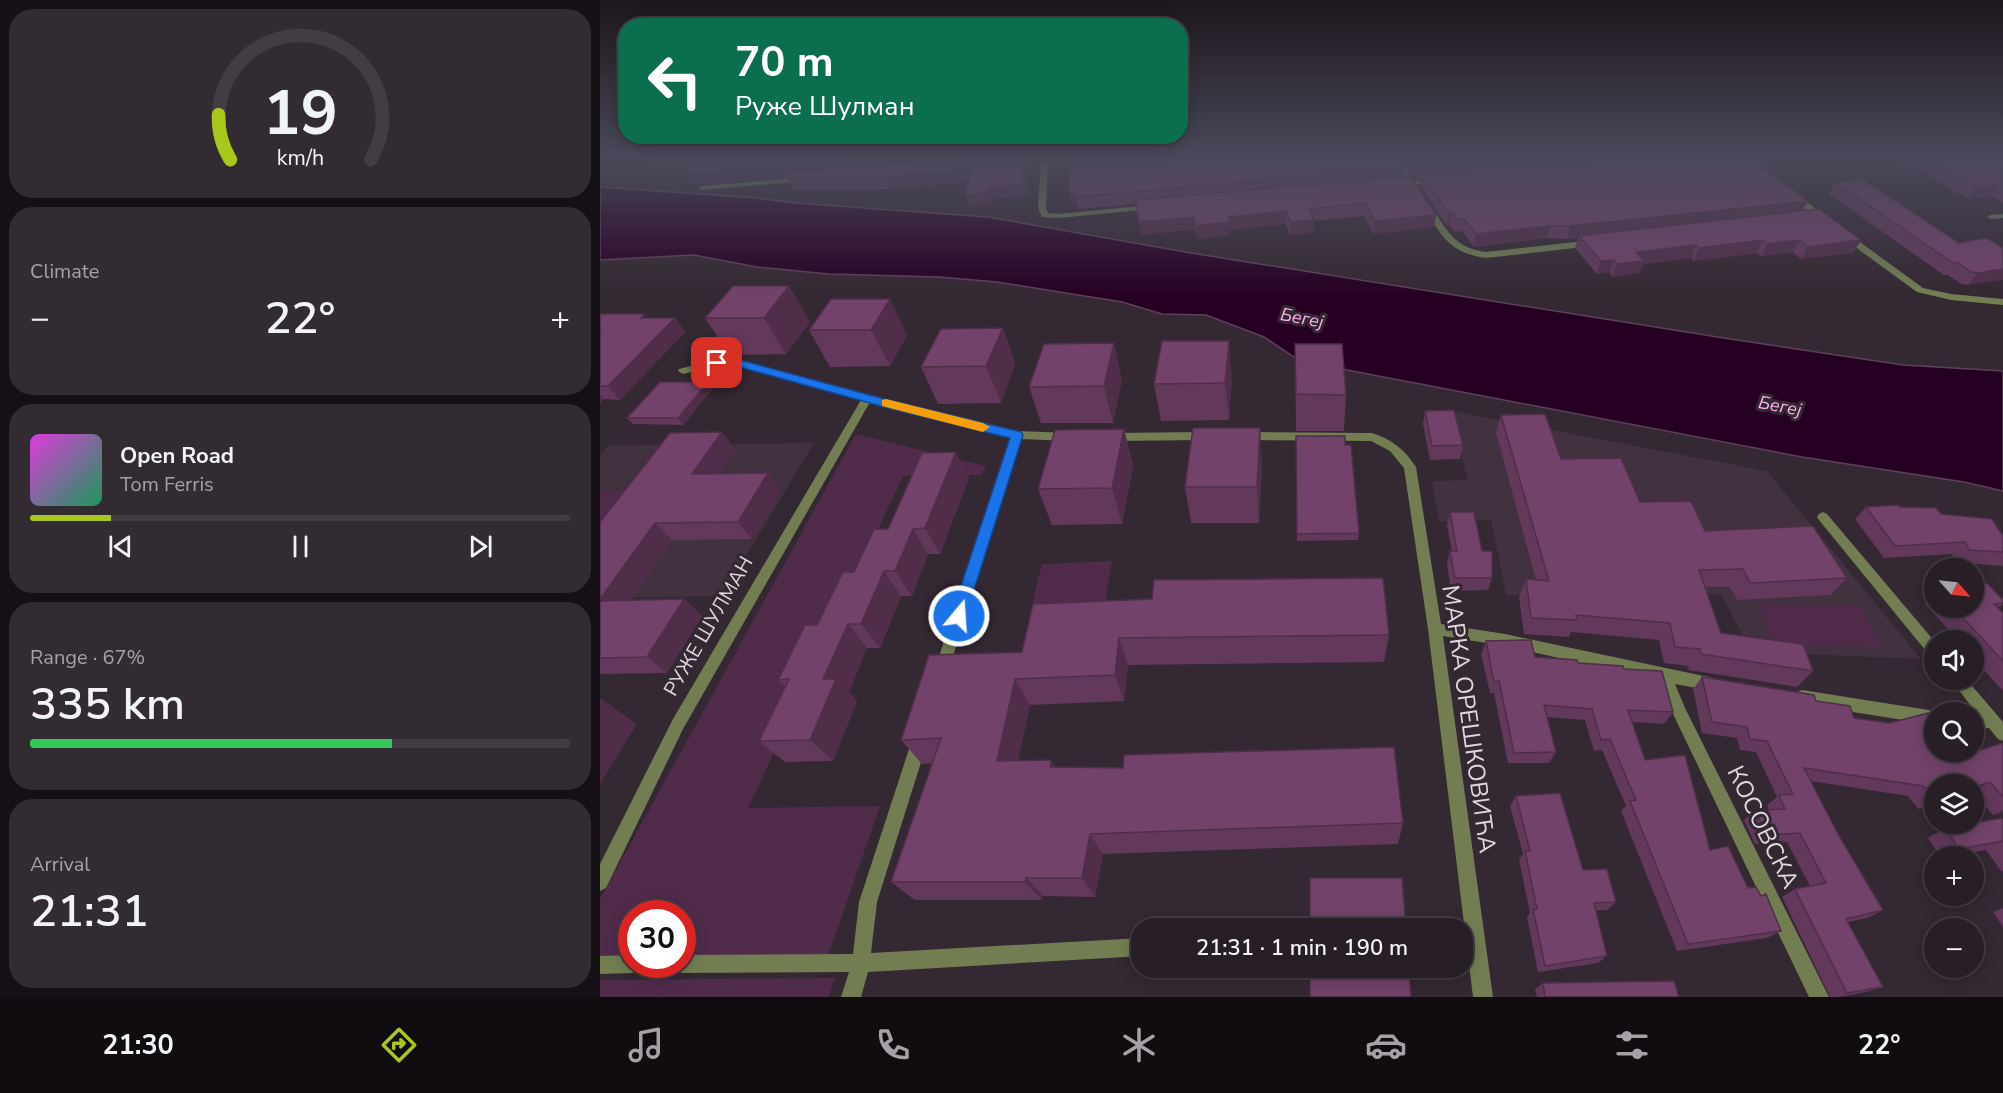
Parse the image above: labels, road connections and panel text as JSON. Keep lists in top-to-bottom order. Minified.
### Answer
{"streets":{"street":["РУЖЕ ШУЛМАН","МАРКА ОРЕШКОВИЋА","КОСОВСКА"]},"water":["Бегеј"],"north":"bottom right","page":{"turn":["70 m","Руже Шулман"],"tile":["Climate",["Range · 67%","335 km"],["Arrival","21:31"]],"heat":["−","22°","+"],"song":["Open Road","Tom Ferris"],"map_buttons":["+","−"],"limit":"30","trip":"21:31 · 1 min · 190 m","tabs":["21:30","22°"],"gauge":["19","km/h"]}}
